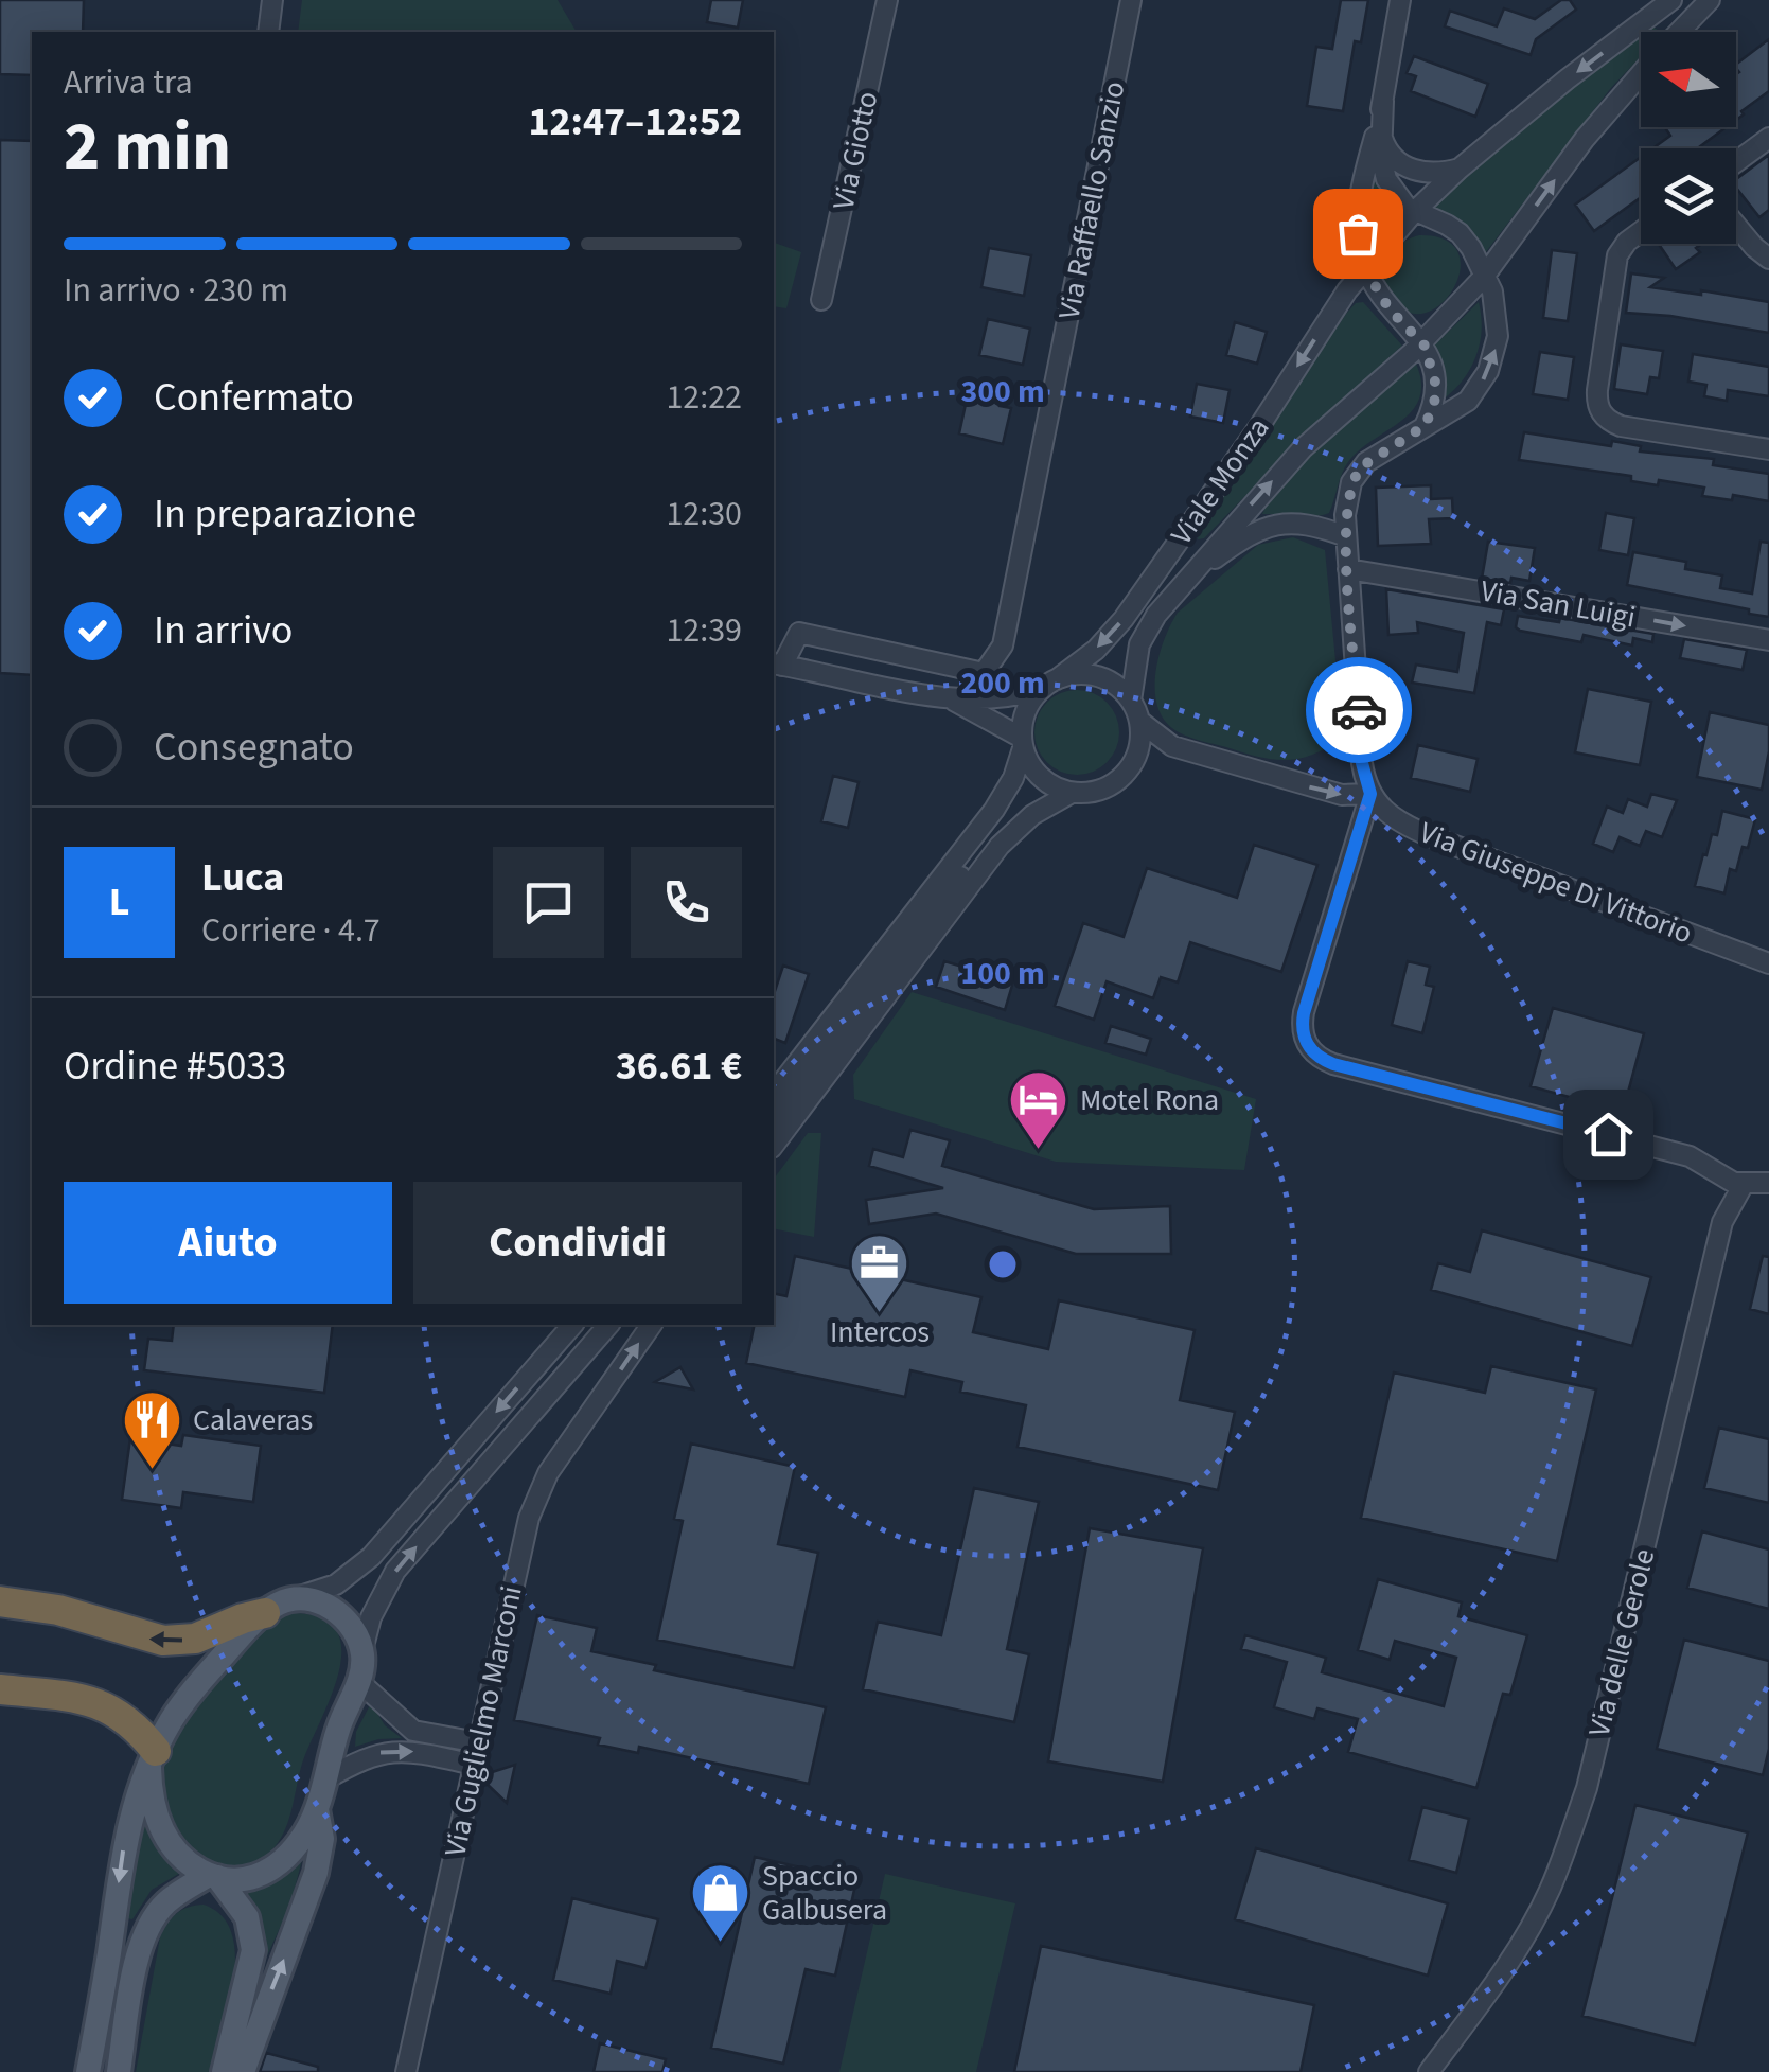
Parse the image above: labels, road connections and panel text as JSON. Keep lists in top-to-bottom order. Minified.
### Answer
{"streets":{"street":["Via Giotto","Via Raffaello Sanzio","Viale Monza","Via San Luigi","Via Giuseppe Di Vittorio","Via delle Gerole","Via Guglielmo Marconi"]},"one_way":["Via San Luigi"],"places":{"hotel":["Motel Rona"],"office":["Intercos"],"restaurant":["Calaveras"],"shop":["Spaccio Galbusera"]},"north":"left","page":{"heading":["2 min","Arriva tra","12:47–12:52"],"panel":["Luca","Corriere · 4.7","Ordine #5033","36.61 €"],"bar":"In arrivo · 230 m","list":[["Confermato","12:22"],["In preparazione","12:30"],["In arrivo","12:39"],"Consegnato"],"round":"L","buttons":["Aiuto","Condividi"]},"rings":["300 m","200 m","100 m"]}
